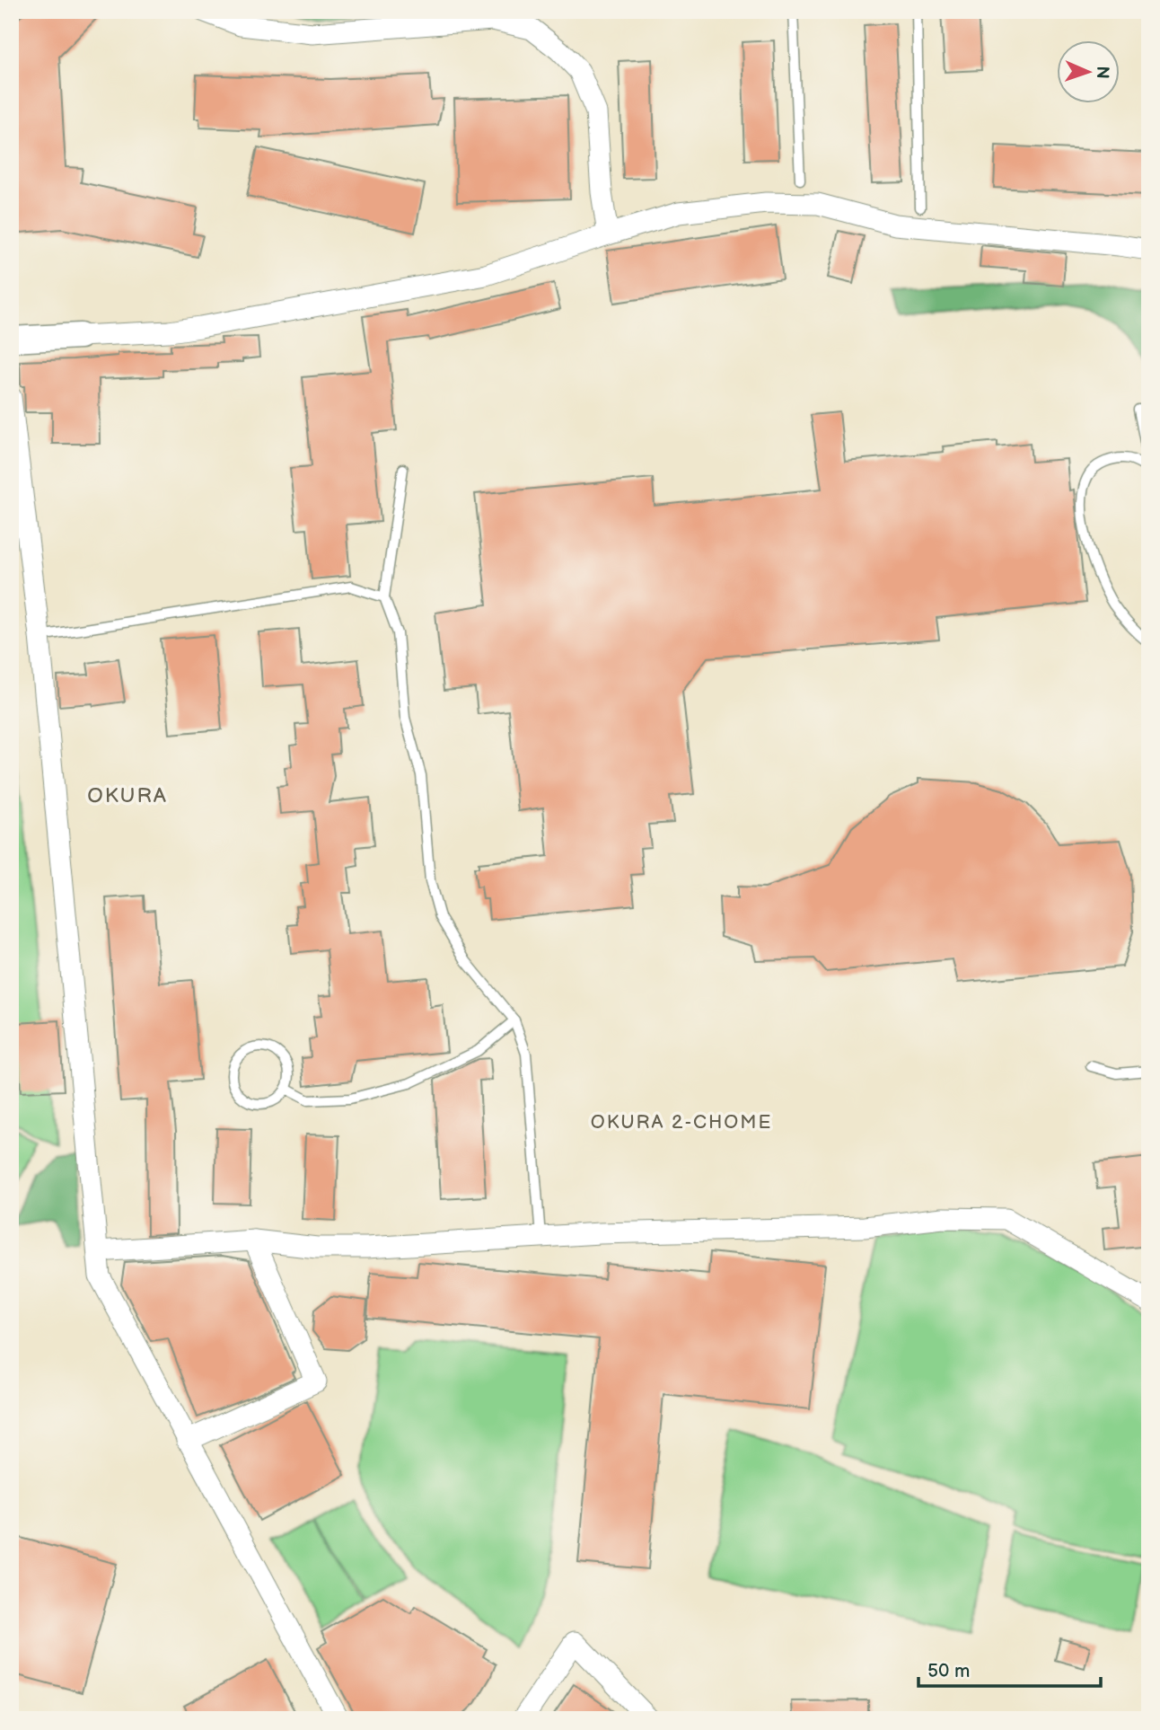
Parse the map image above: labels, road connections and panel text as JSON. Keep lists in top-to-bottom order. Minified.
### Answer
{"districts":["OKURA","OKURA 2-CHOME"],"scale_bar":"50 m","north":"right"}
